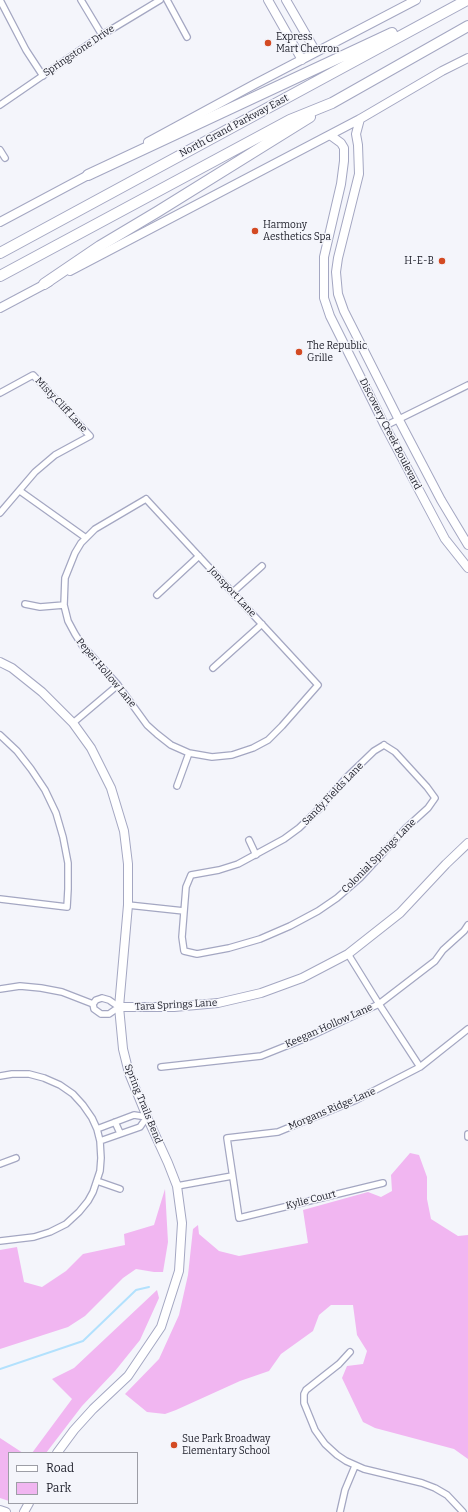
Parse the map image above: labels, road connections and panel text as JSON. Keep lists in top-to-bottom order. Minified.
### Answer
{"streets":{"highway":["North Grand Parkway East"],"street":["Springstone Drive","Misty Cliff Lane","Discovery Creek Boulevard","Jonsport Lane","Peper Hollow Lane","Sandy Fields Lane","Colonial Springs Lane","Tara Springs Lane","Keegan Hollow Lane","Spring Trails Bend","Morgans Ridge Lane","Kylie Court"]},"crossings":[["Jonsport Lane","Peper Hollow Lane"],["Sandy Fields Lane","Colonial Springs Lane"],["Tara Springs Lane","Spring Trails Bend"],["Morgans Ridge Lane","Kylie Court"]],"places":["Express Mart Chevron","Harmony Aesthetics Spa","H-E-B","The Republic Grille","Sue Park Broadway Elementary School"],"legend":["Road","Park"]}
